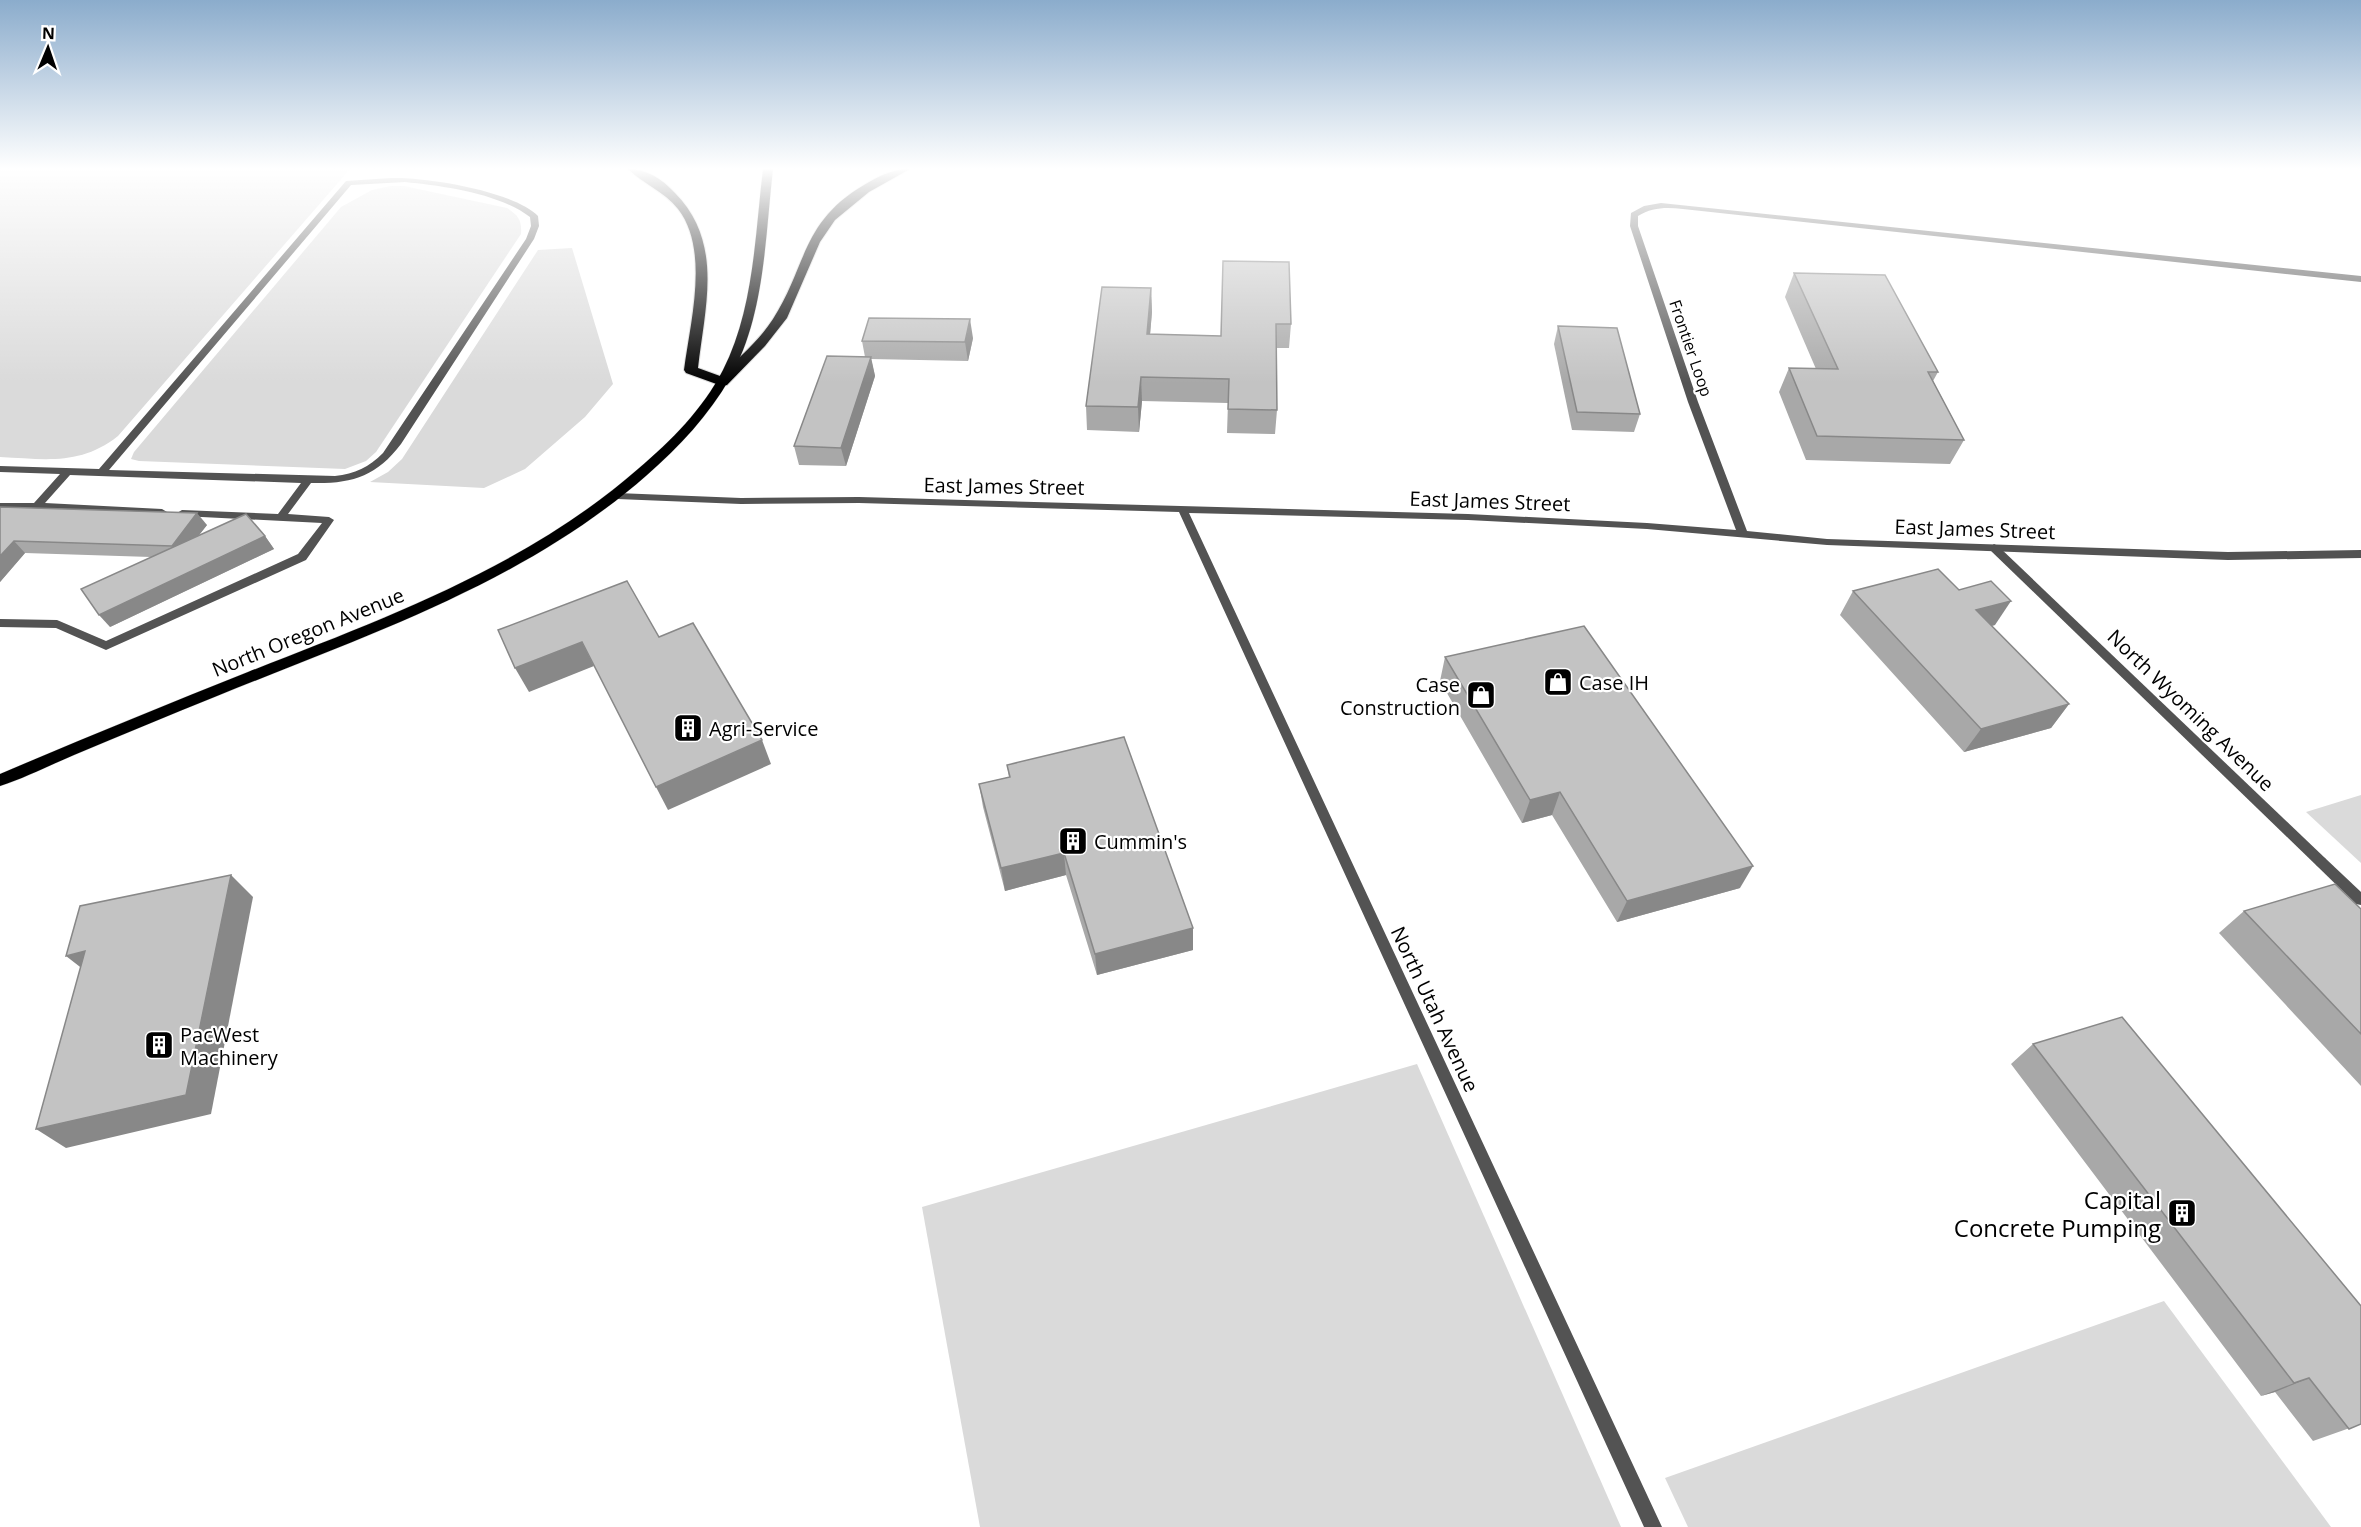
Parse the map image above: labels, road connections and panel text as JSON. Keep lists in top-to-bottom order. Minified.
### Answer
{"streets":{"main road":["North Oregon Avenue"],"street":["Frontier Loop","East James Street","North Wyoming Avenue","North Utah Avenue"]},"crossings":[["Frontier Loop","East James Street"],["East James Street","North Oregon Avenue"],["East James Street","North Wyoming Avenue"],["East James Street","North Utah Avenue"]],"places":{"shop":["Case IH","Case Construction"],"building":["Agri-Service","Cummin's","PacWest Machinery","Capital Concrete Pumping"]},"north":"top"}
